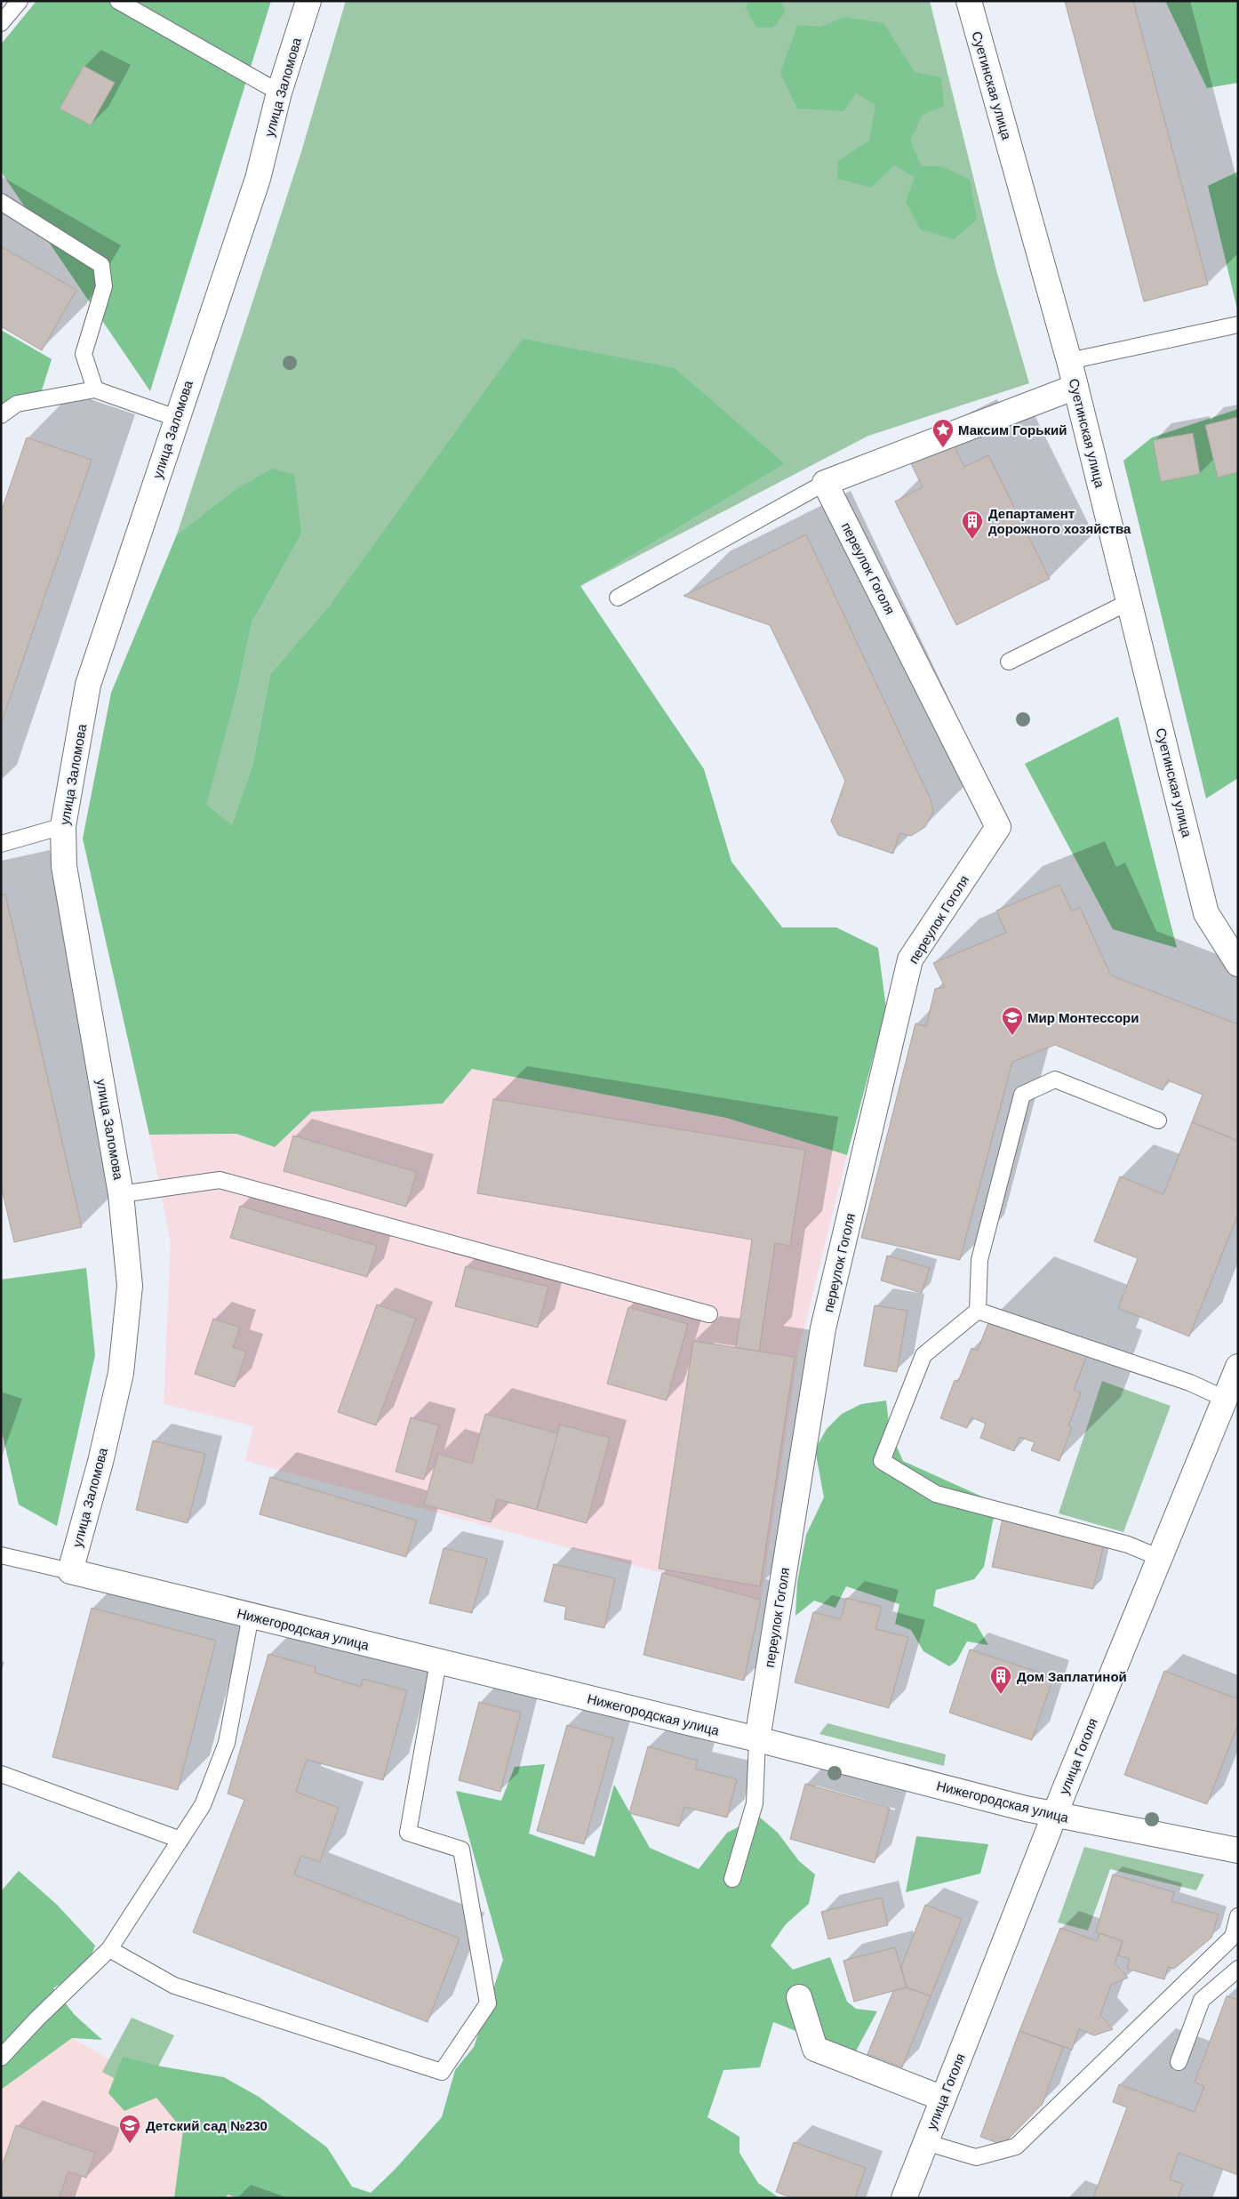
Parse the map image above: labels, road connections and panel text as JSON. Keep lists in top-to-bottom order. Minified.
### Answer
{"streets":{"street":["Суетинская улица","улица Заломова","переулок Гоголя","Нижегородская улица","улица Гоголя"]},"crossings":[["улица Заломова","Нижегородская улица"],["переулок Гоголя","Нижегородская улица"],["Нижегородская улица","улица Гоголя"]],"places":{"place":["Максим Горький"],"building":["Департамент дорожного хозяйства","Дом Заплатиной"],"school or university":["Мир Монтессори","Детский сад №230"]}}
